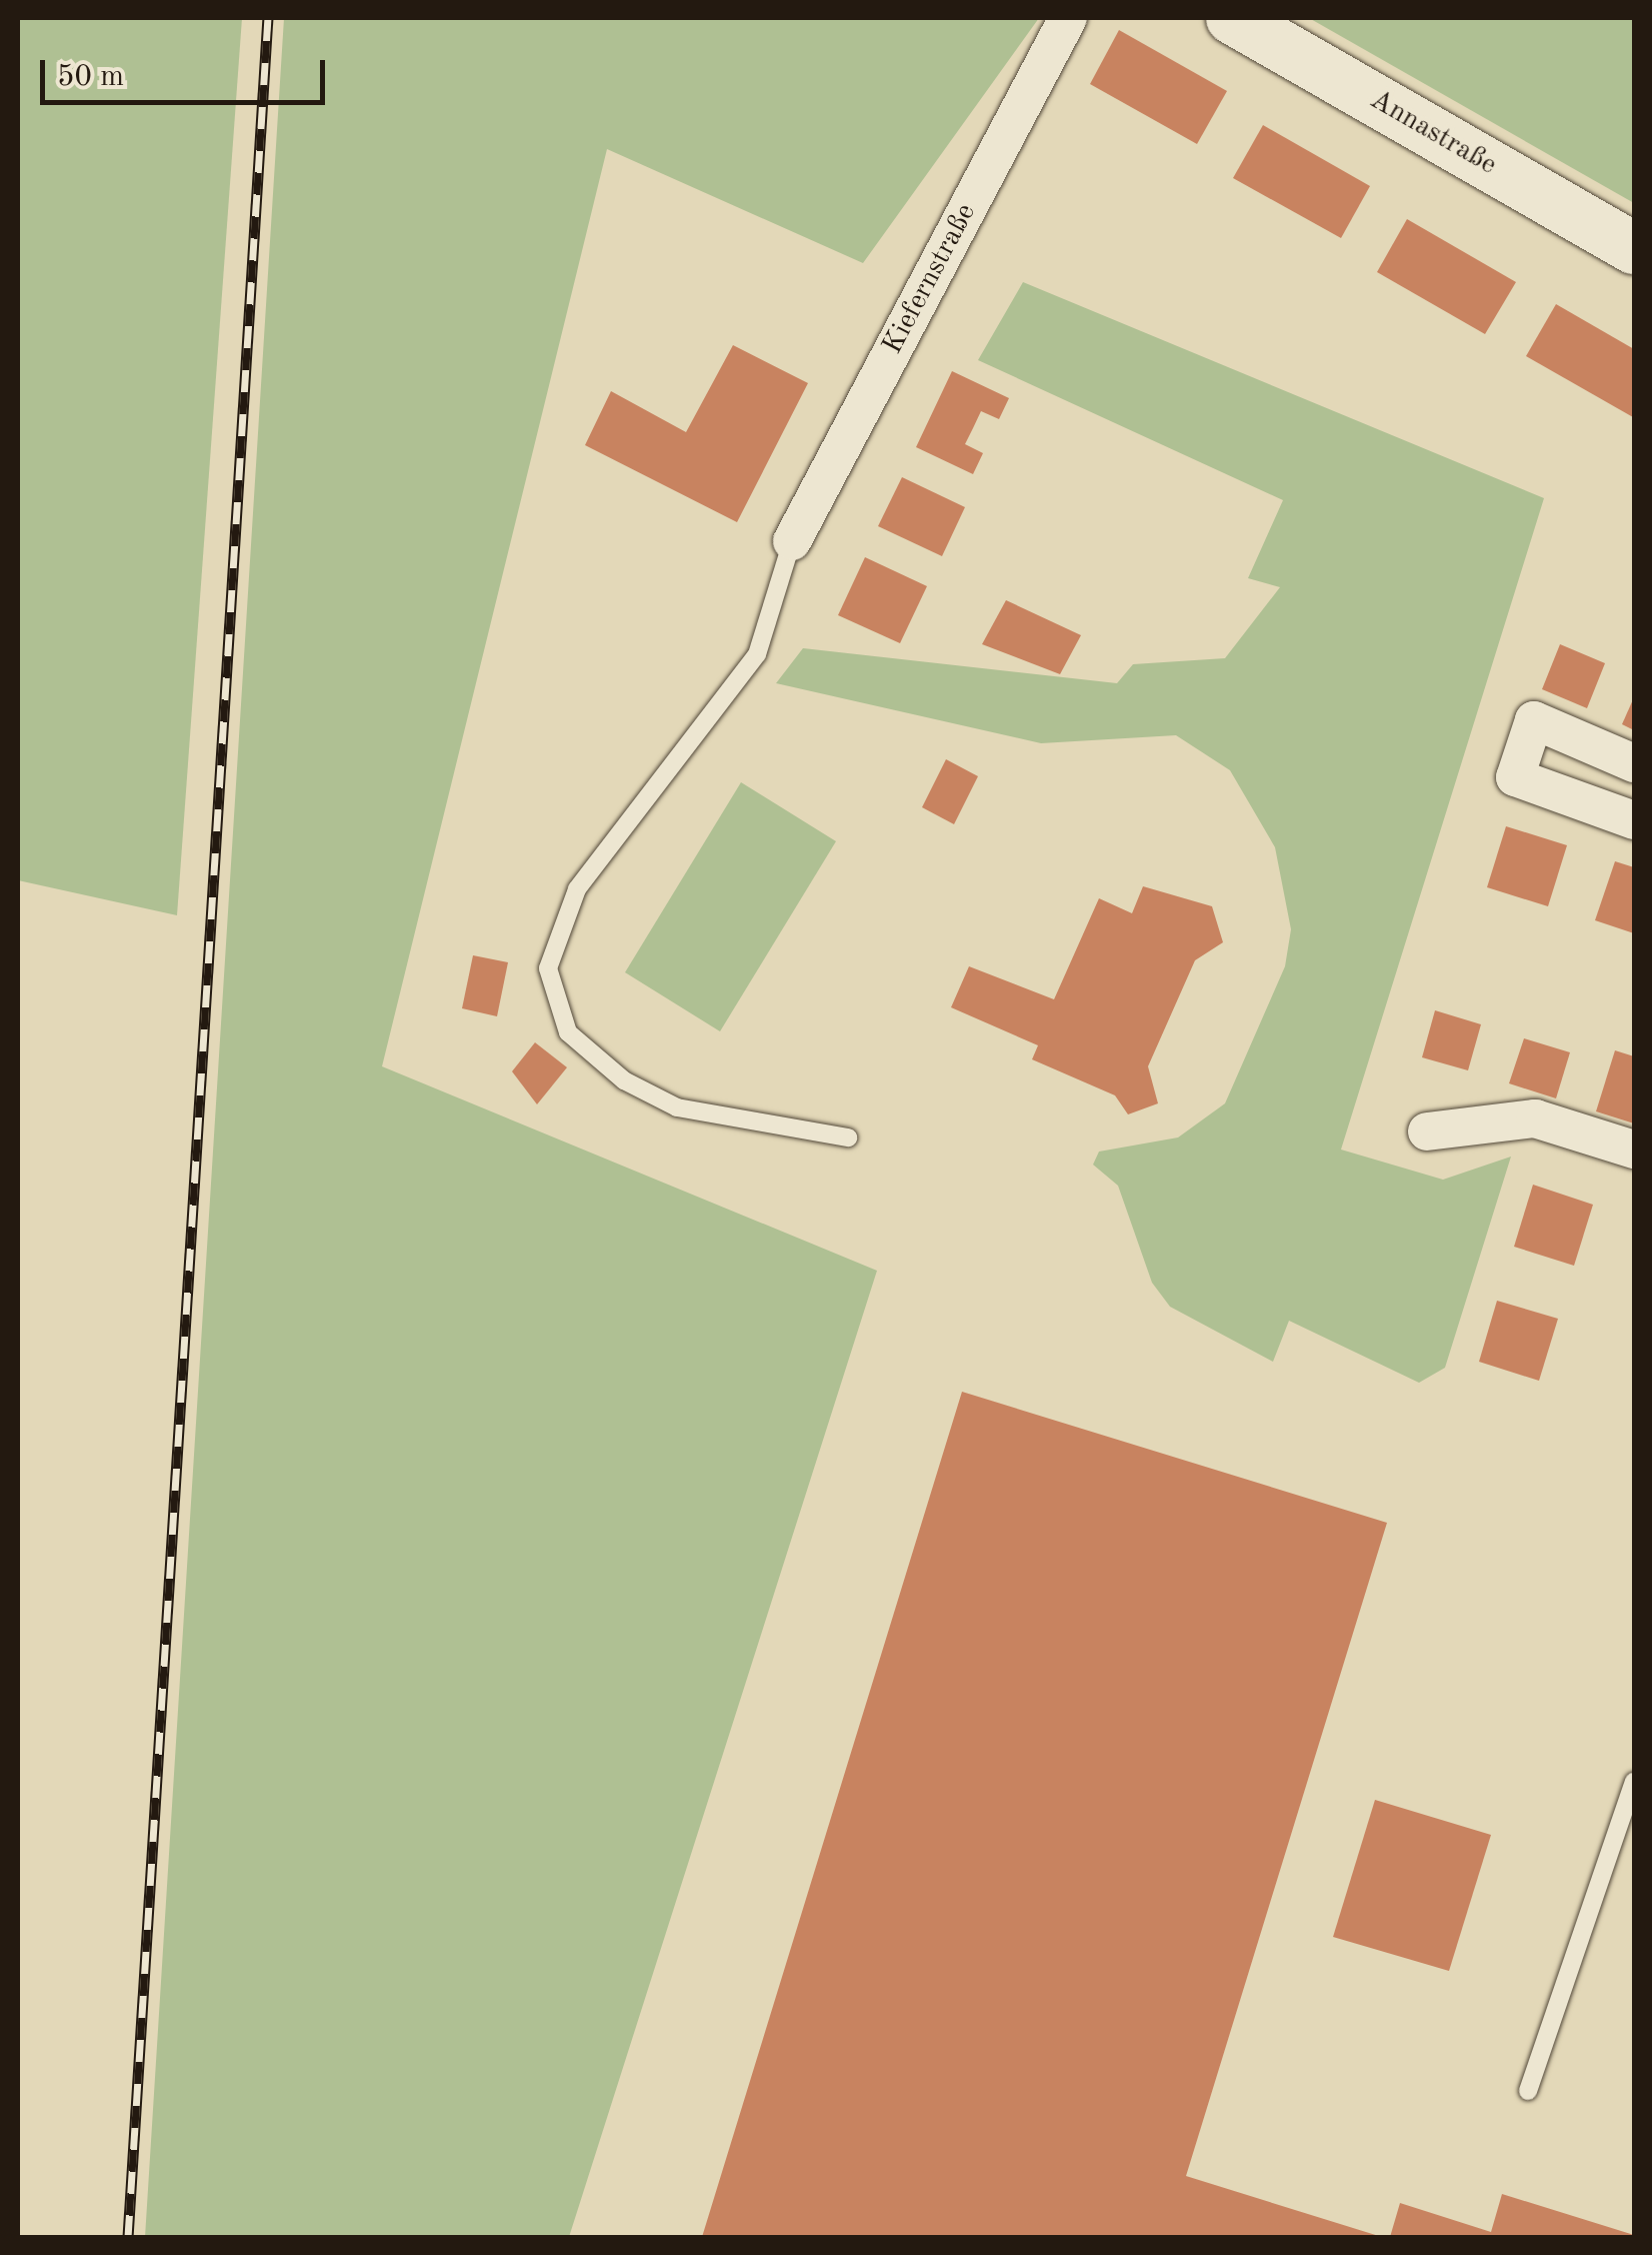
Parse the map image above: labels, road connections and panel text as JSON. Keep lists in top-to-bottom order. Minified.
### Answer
{"streets":{"street":["Annastraße","Kiefernstraße"]},"scale_bar":"50 m"}
